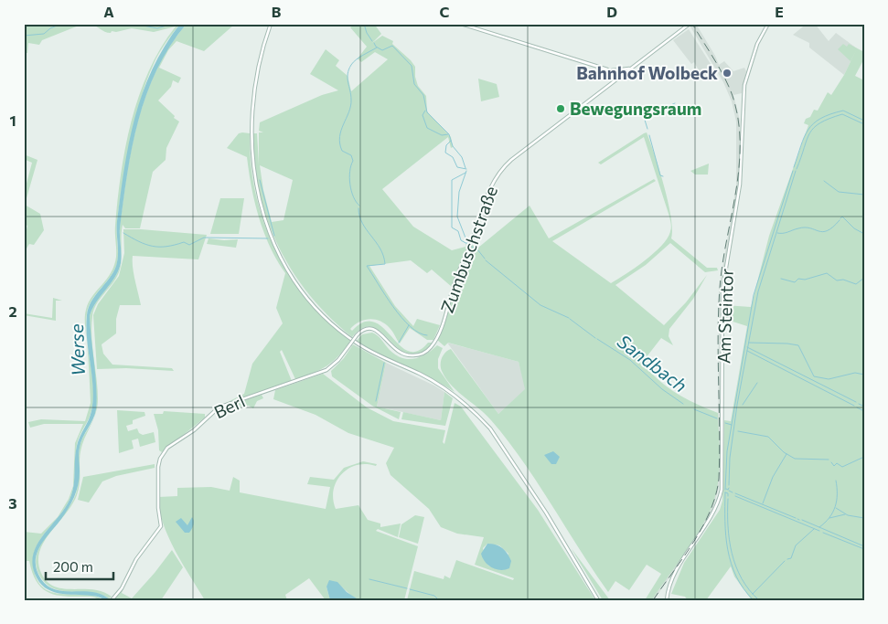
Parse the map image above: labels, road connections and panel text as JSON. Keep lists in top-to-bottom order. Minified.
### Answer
{"streets":{"street":["Zumbuschstraße","Am Steintor","Berl"]},"crossings":[["Zumbuschstraße","Berl"]],"water":["Werse","Sandbach"],"places":["Bahnhof Wolbeck","Bewegungsraum"],"scale_bar":"200 m","grid":{"columns":["A","B","C","D","E"],"rows":["1","2","3"]}}
